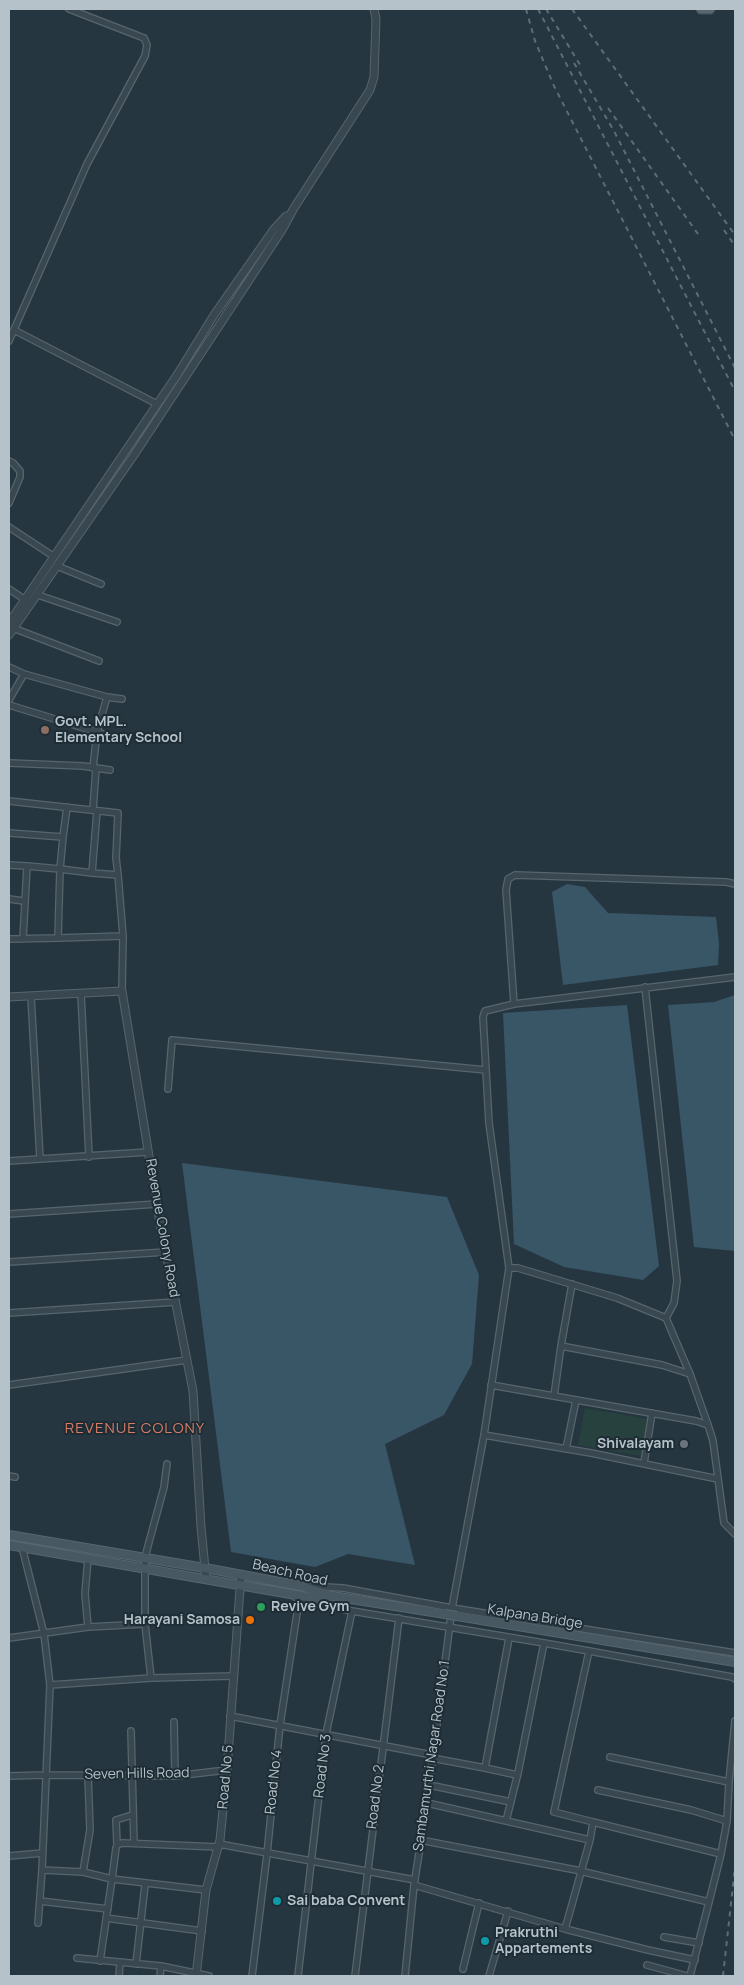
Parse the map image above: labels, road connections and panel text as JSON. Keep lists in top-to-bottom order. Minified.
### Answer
{"streets":{"main road":["Beach Road","Kalpana Bridge"],"street":["Revenue Colony Road","Sambamurthi Nagar Road No 1","Road No 3","Seven Hills Road","Road No 5","Road No 4","Road No 2"]},"crossings":[["Revenue Colony Road","Beach Road"],["Beach Road","Kalpana Bridge"],["Beach Road","Road No 5"],["Seven Hills Road","Road No 5"]],"districts":["REVENUE COLONY"],"places":["Govt. MPL. Elementary School","Shivalayam","Revive Gym","Harayani Samosa","Sai baba Convent","Prakruthi Appartements"]}
